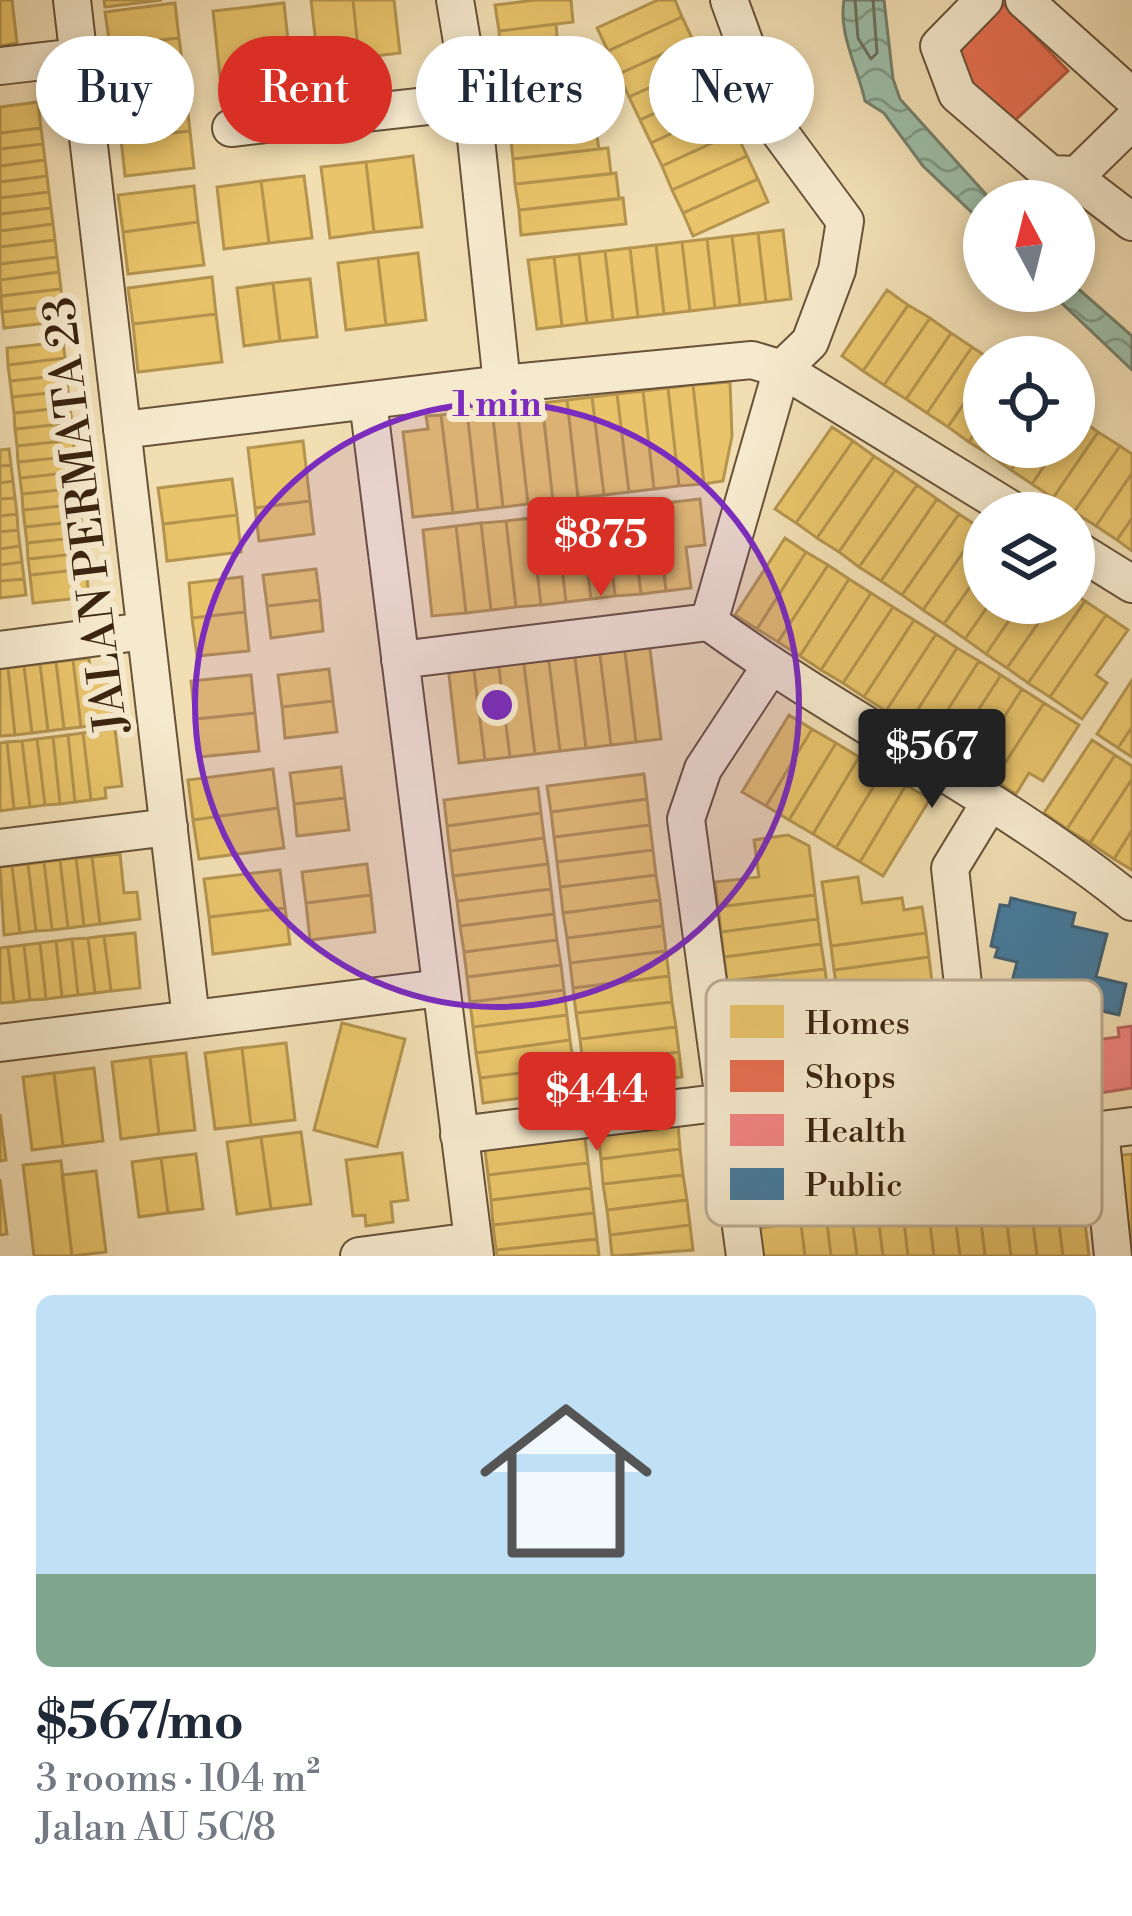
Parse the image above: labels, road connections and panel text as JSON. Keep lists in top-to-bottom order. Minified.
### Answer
{"streets":{"street":["JALAN PERMATA 23"]},"legend":["Homes","Shops","Health","Public"],"north":"top","page":{"chip":["Buy","Rent","Filters","New"],"price":["$875","$567","$444"],"list":[{"name":"$567/mo","note":"3 rooms · 104 m² · Jalan AU 5C/8"}]},"rings":["1 min"]}
